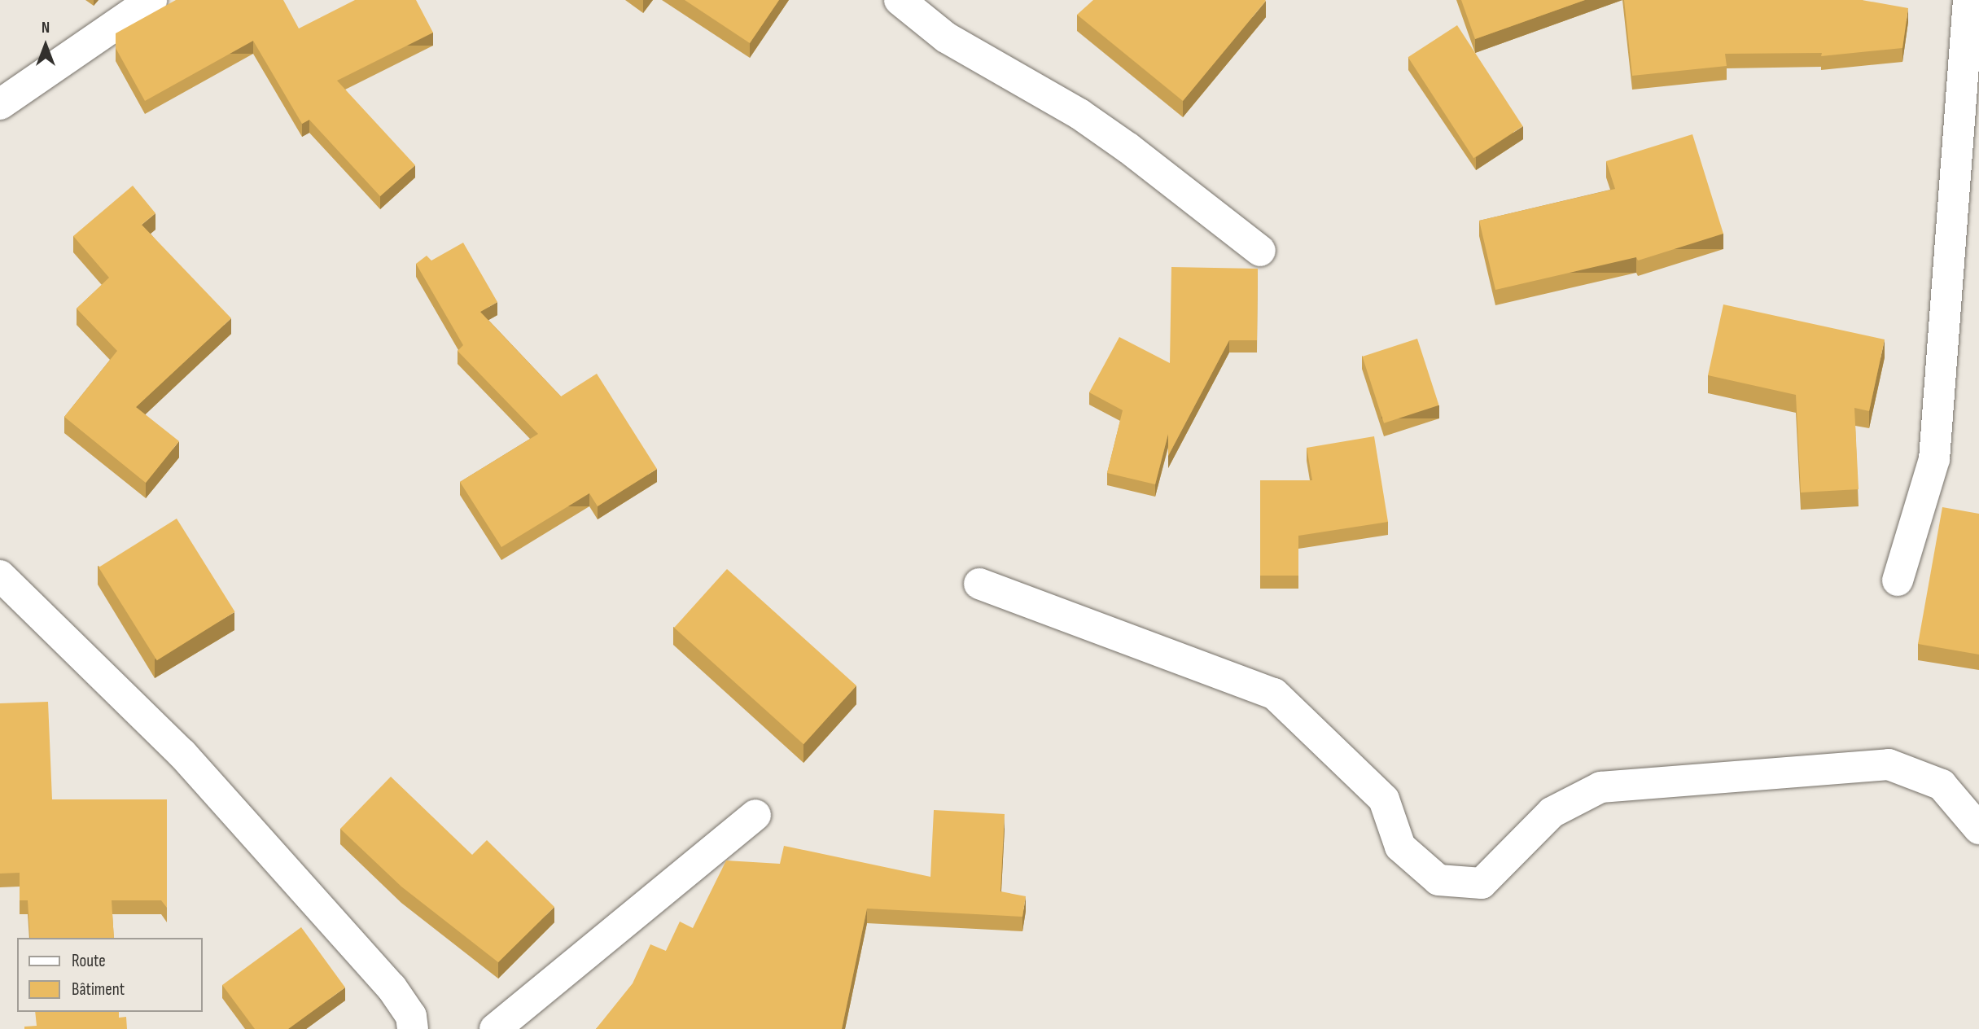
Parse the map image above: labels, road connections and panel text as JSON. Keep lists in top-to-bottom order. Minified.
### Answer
{"legend":["Route","Bâtiment"],"north":"top"}
